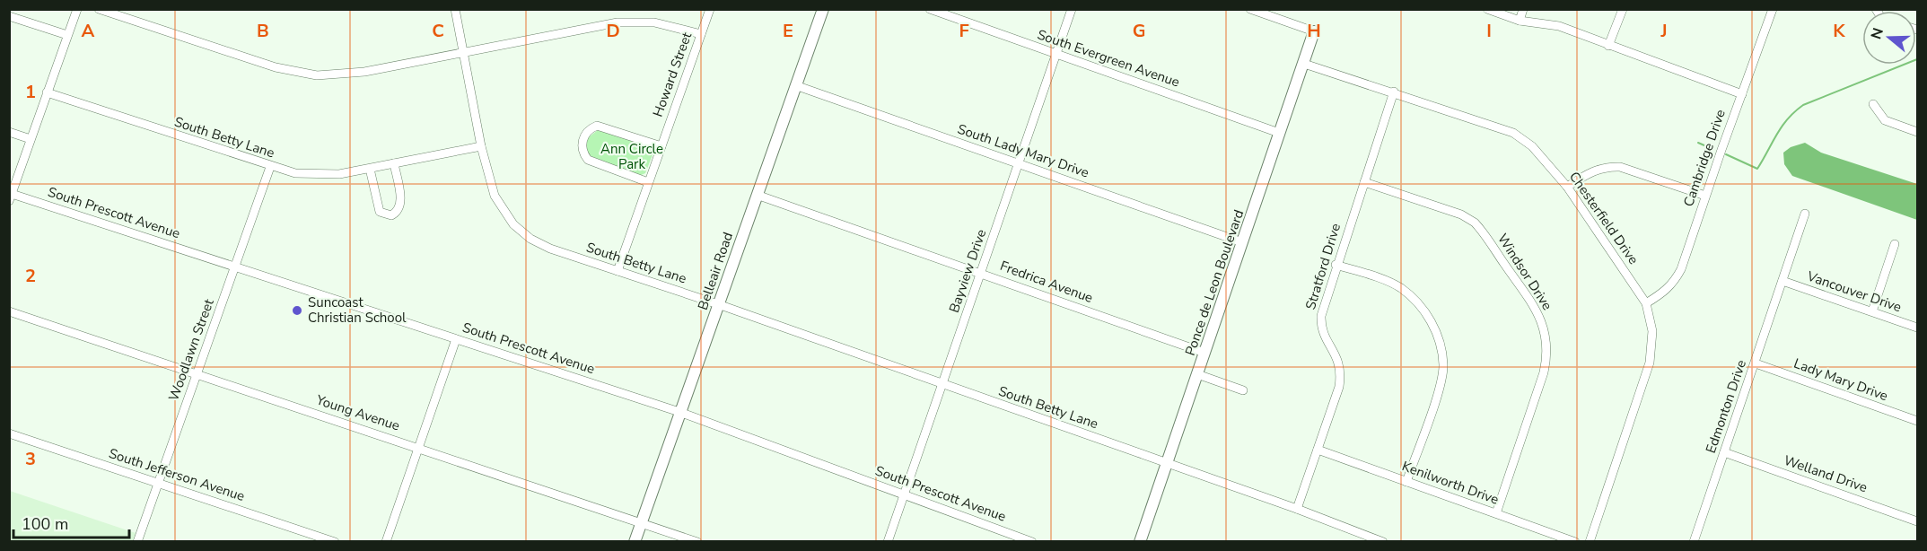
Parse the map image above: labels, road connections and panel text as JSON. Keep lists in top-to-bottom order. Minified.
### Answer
{"streets":{"main road":["Belleair Road","Ponce de Leon Boulevard"],"street":["South Evergreen Avenue","Howard Street","South Betty Lane","South Lady Mary Drive","Cambridge Drive","South Prescott Avenue","Chesterfield Drive","Stratford Drive","Bayview Drive","Windsor Drive","Fredrica Avenue","Vancouver Drive","Woodlawn Street","Lady Mary Drive","Edmonton Drive","Young Avenue","Welland Drive","South Jefferson Avenue","Kenilworth Drive"]},"crossings":[["South Evergreen Avenue","Bayview Drive"],["South Evergreen Avenue","Ponce de Leon Boulevard"],["Howard Street","South Betty Lane"],["South Betty Lane","Stratford Drive"],["South Betty Lane","Belleair Road"],["South Betty Lane","Bayview Drive"],["South Betty Lane","Ponce de Leon Boulevard"],["South Betty Lane","Woodlawn Street"],["South Lady Mary Drive","Belleair Road"],["South Lady Mary Drive","Bayview Drive"],["South Lady Mary Drive","Ponce de Leon Boulevard"],["Cambridge Drive","Chesterfield Drive"],["South Prescott Avenue","Belleair Road"],["South Prescott Avenue","Bayview Drive"],["South Prescott Avenue","Woodlawn Street"],["Chesterfield Drive","Stratford Drive"],["Chesterfield Drive","Ponce de Leon Boulevard"],["Stratford Drive","Windsor Drive"],["Stratford Drive","Kenilworth Drive"],["Belleair Road","Fredrica Avenue"],["Belleair Road","Young Avenue"],["Bayview Drive","Fredrica Avenue"],["Windsor Drive","Kenilworth Drive"],["Fredrica Avenue","Ponce de Leon Boulevard"],["Vancouver Drive","Edmonton Drive"],["Woodlawn Street","Young Avenue"],["Woodlawn Street","South Jefferson Avenue"],["Lady Mary Drive","Edmonton Drive"],["Edmonton Drive","Welland Drive"]],"parks":["Ann Circle Park"],"places":["Suncoast Christian School"],"scale_bar":"100 m","north":"left","grid":{"columns":["A","B","C","D","E","F","G","H","I","J","K"],"rows":["1","2","3"]}}
